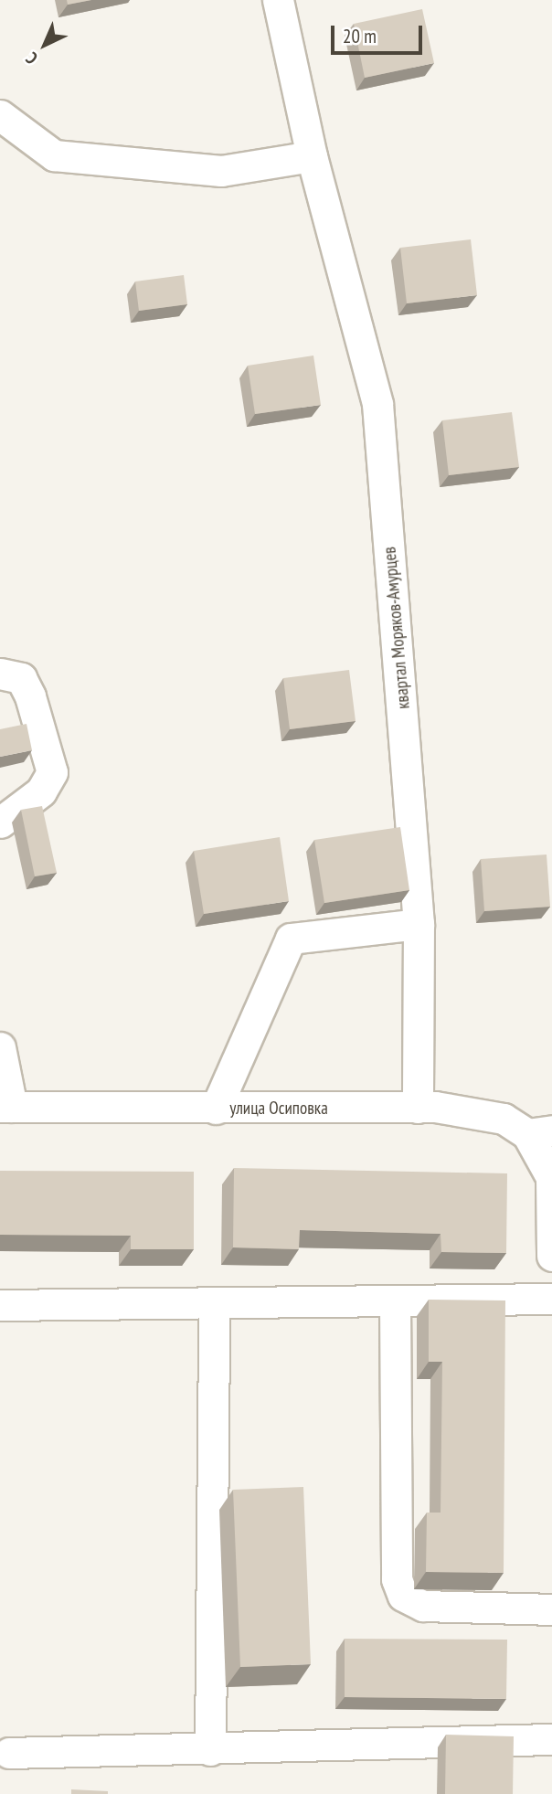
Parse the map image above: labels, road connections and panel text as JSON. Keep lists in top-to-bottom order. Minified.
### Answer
{"streets":{"street":["квартал Моряков-Амурцев","улица Осиповка"]},"crossings":[["квартал Моряков-Амурцев","улица Осиповка"]],"scale_bar":"20 m","north":"bottom left"}
